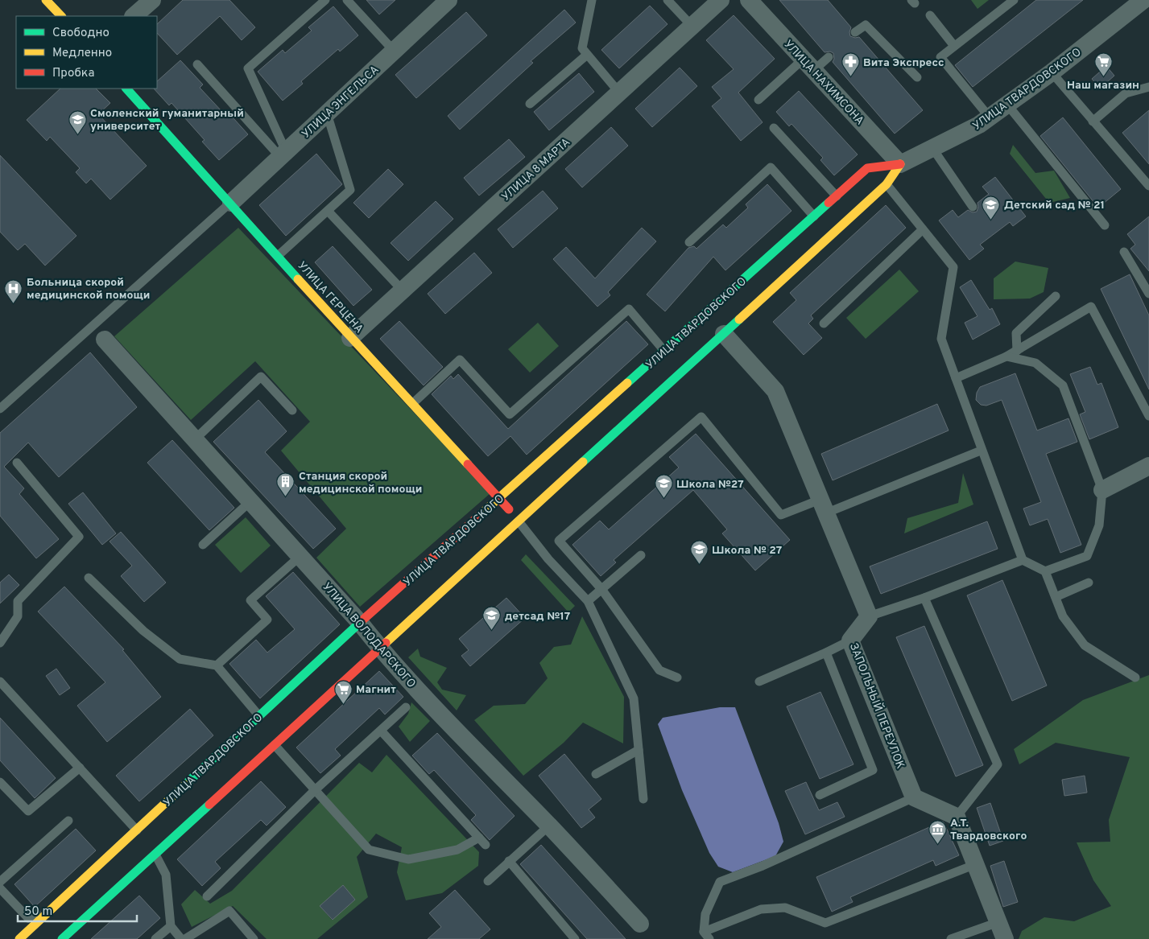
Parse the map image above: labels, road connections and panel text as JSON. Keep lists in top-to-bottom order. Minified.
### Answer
{"streets":{"street":["УЛИЦА НАХИМСОНА","УЛИЦА ТВАРДОВСКОГО","УЛИЦА ЭНГЕЛЬСА","УЛИЦА 8 МАРТА","УЛИЦА ГЕРЦЕНА","УЛИЦА ВОЛОДАРСКОГО","ЗАПОЛЬНЫЙ ПЕРЕУЛОК"]},"crossings":[["УЛИЦА НАХИМСОНА","УЛИЦА ТВАРДОВСКОГО"],["УЛИЦА ТВАРДОВСКОГО","УЛИЦА ГЕРЦЕНА"],["УЛИЦА ТВАРДОВСКОГО","УЛИЦА ВОЛОДАРСКОГО"],["УЛИЦА ЭНГЕЛЬСА","УЛИЦА ГЕРЦЕНА"],["УЛИЦА 8 МАРТА","УЛИЦА ГЕРЦЕНА"]],"places":{"pharmacy":["Вита Экспресс"],"supermarket":["Наш магазин","Магнит"],"school or university":["Смоленский гуманитарный университет","Детский сад № 21","Школа №27","Школа № 27","детсад №17"],"hospital":["Больница скорой медицинской помощи"],"building":["Станция скорой медицинской помощи"],"museum":["А.Т. Твардовского"]},"legend":["Свободно","Медленно","Пробка"],"scale_bar":"50 m"}
